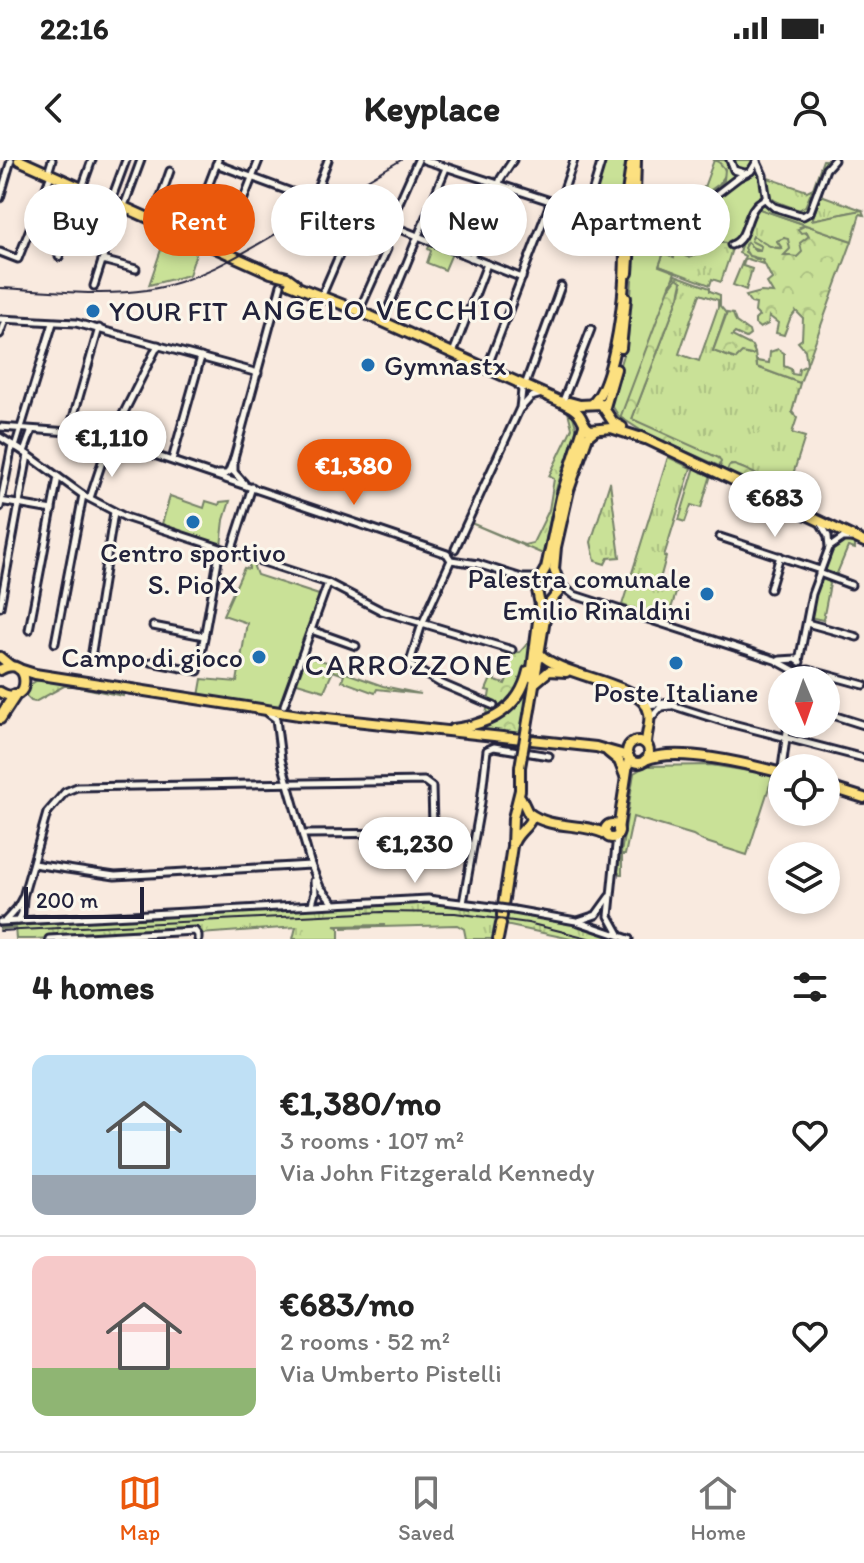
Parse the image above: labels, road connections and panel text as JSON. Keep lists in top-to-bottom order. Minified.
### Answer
{"districts":["ANGELO VECCHIO","CARROZZONE"],"places":["YOUR FIT","Gymnastx","Centro sportivo S. Pio X","Palestra comunale Emilio Rinaldini","Campo di gioco","Poste Italiane"],"scale_bar":"200 m","north":"bottom","page":{"status":"22:16","header":"Keyplace","chip":["Buy","Rent","Filters","New","Apartment"],"price":["€1,110","€1,380","€683","€1,230"],"scale":"200 m","heading":"4 homes","list":[{"name":"€1,380/mo","note":"3 rooms · 107 m² · Via John Fitzgerald Kennedy"},{"name":"€683/mo","note":"2 rooms · 52 m² · Via Umberto Pistelli"}],"tabs":["Map","Saved","Home"]}}
